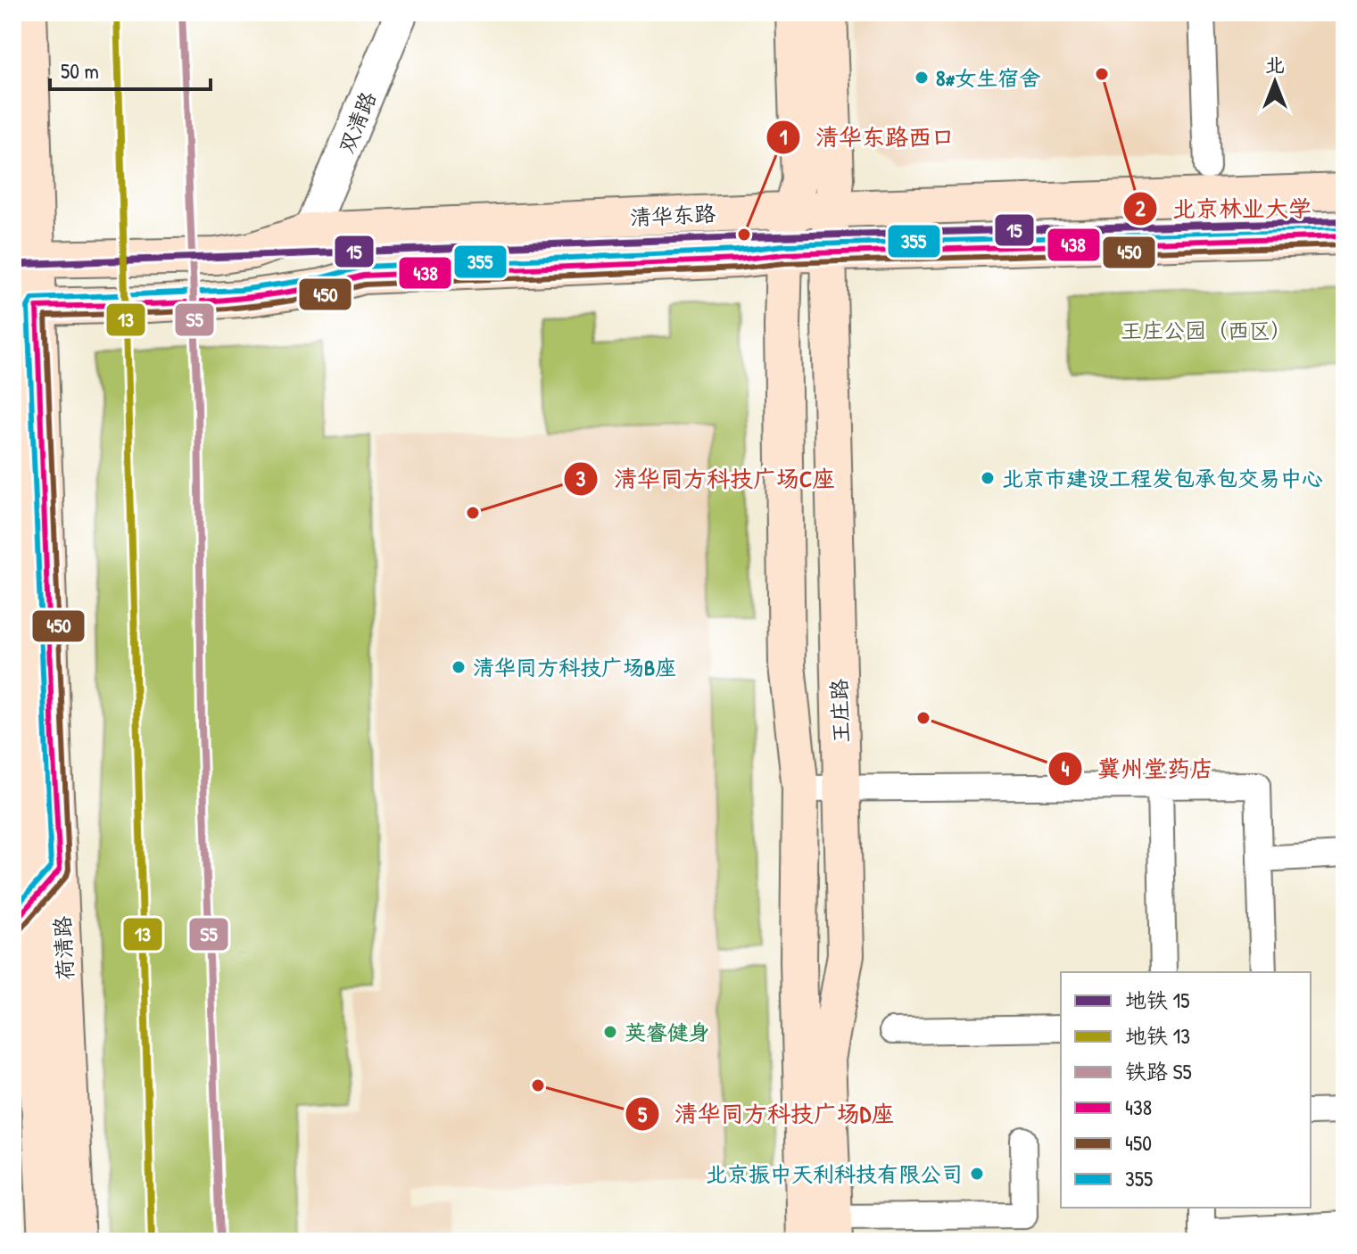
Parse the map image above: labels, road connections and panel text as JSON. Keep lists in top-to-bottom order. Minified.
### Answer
{"streets":{"main road":["清华东路","王庄路","荷清路"],"street":["双清路"]},"crossings":[["双清路","清华东路"],["清华东路","王庄路"],["清华东路","荷清路"]],"parks":["王庄公园（西区）"],"places":["北京林业大学","8#女生宿舍","清华东路西口","北京市建设工程发包承包交易中心","清华同方科技广场C座","清华同方科技广场B座","冀州堂药店","英睿健身","清华同方科技广场D座","北京振中天利科技有限公司"],"lines":["metro line 13","rail line S5","metro line 15","transit line 355","transit line 438","transit line 450"],"legend":["地铁 15","地铁 13","铁路 S5","438","450","355"],"scale_bar":"50 m","north":"top"}
